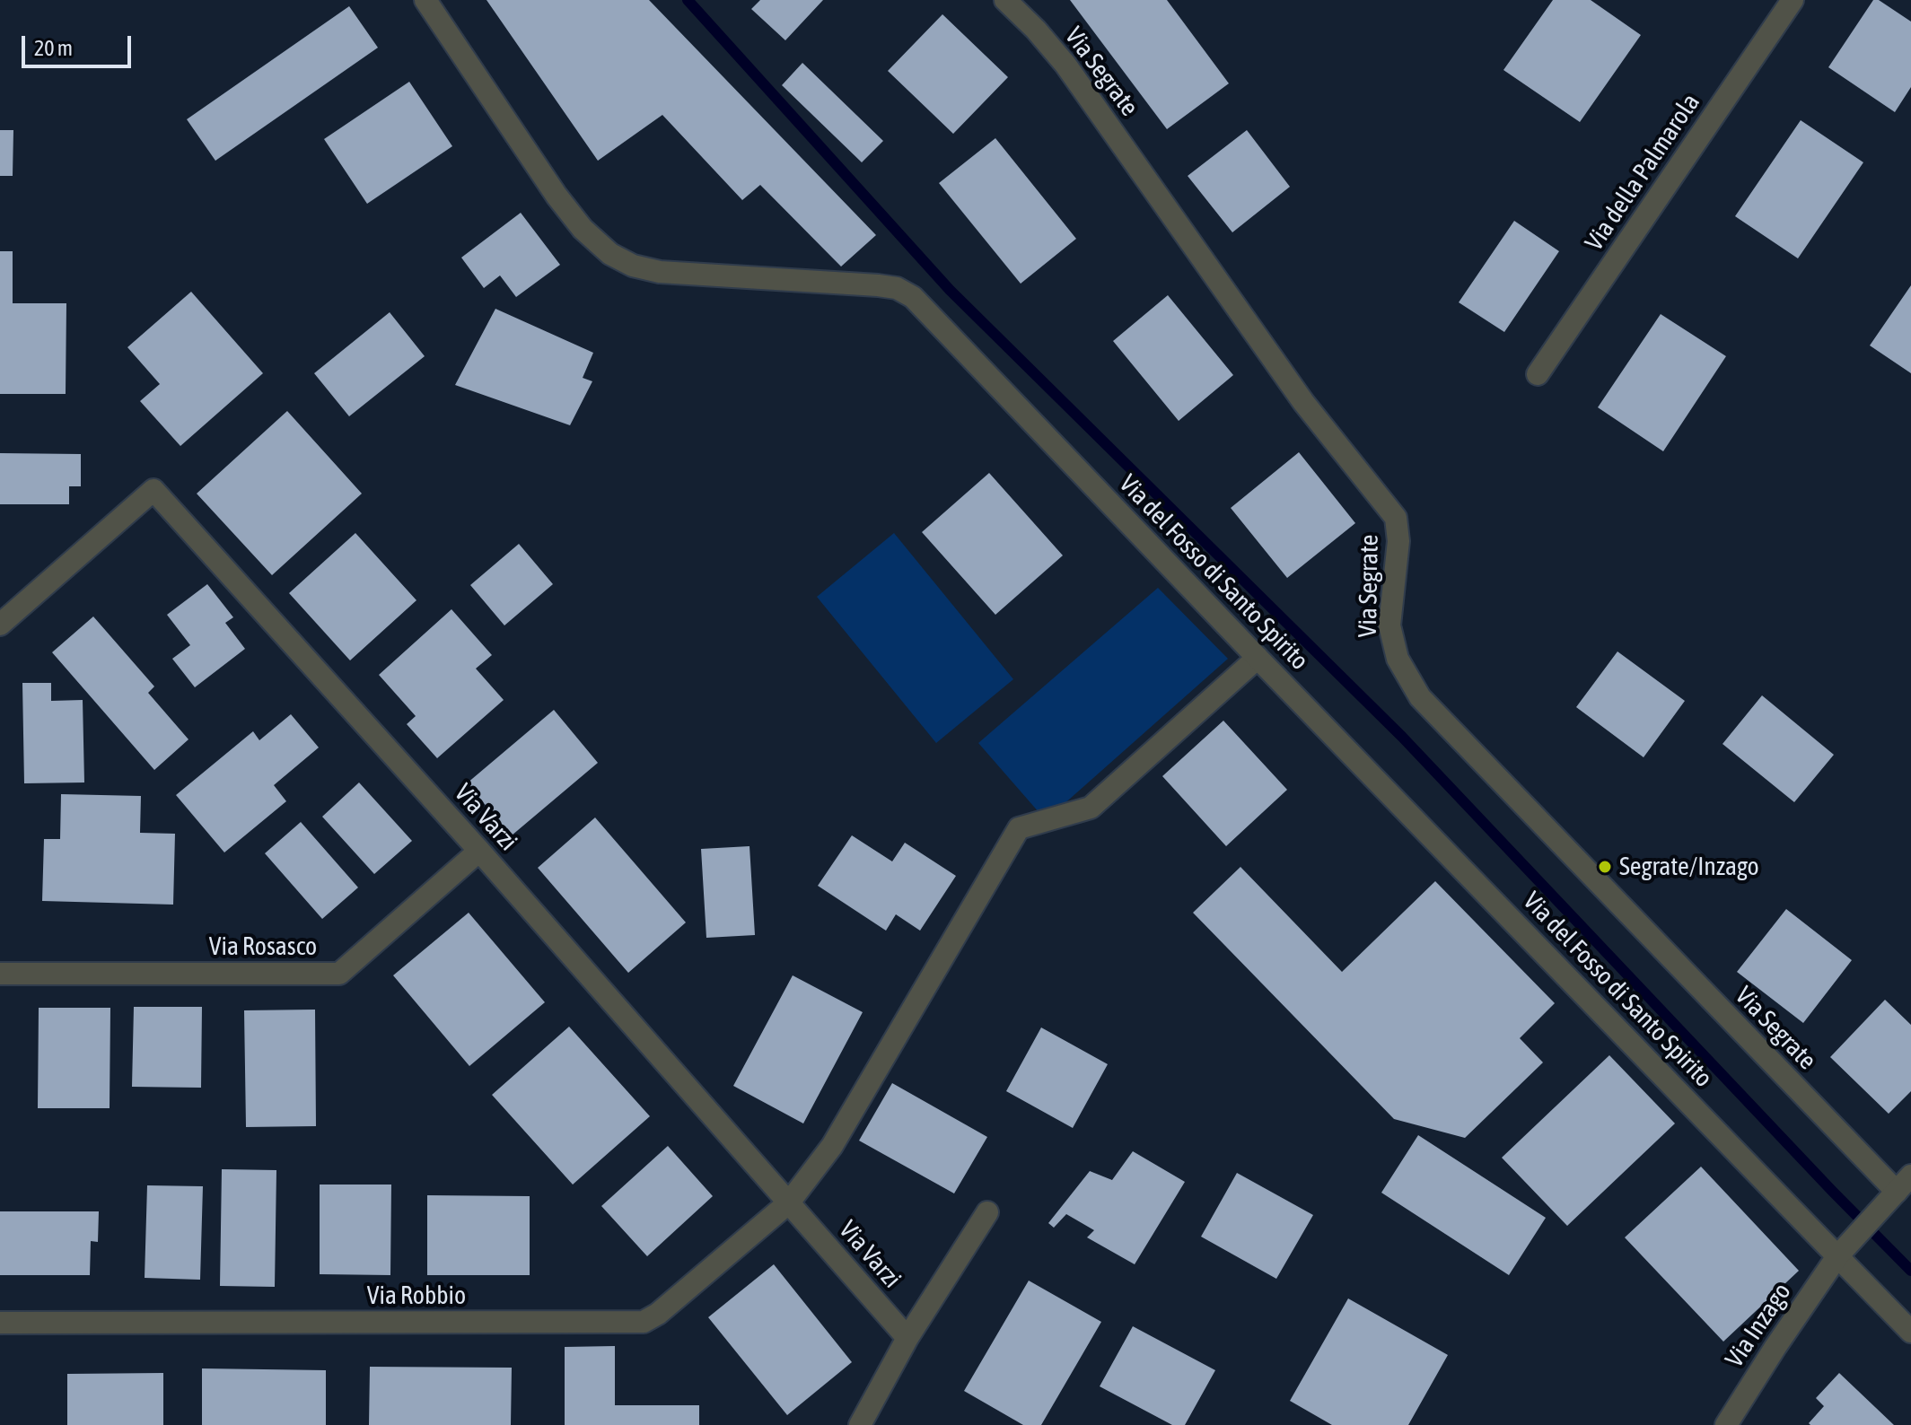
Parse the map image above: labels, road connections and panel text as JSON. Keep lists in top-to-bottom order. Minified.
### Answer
{"streets":{"street":["Via Segrate","Via della Palmarola","Via del Fosso di Santo Spirito","Via Varzi","Via Rosasco","Via Robbio","Via Inzago"]},"crossings":[["Via Segrate","Via Inzago"],["Via del Fosso di Santo Spirito","Via Robbio"],["Via del Fosso di Santo Spirito","Via Inzago"],["Via Varzi","Via Rosasco"],["Via Varzi","Via Robbio"]],"places":["Segrate/Inzago"],"scale_bar":"20 m"}
